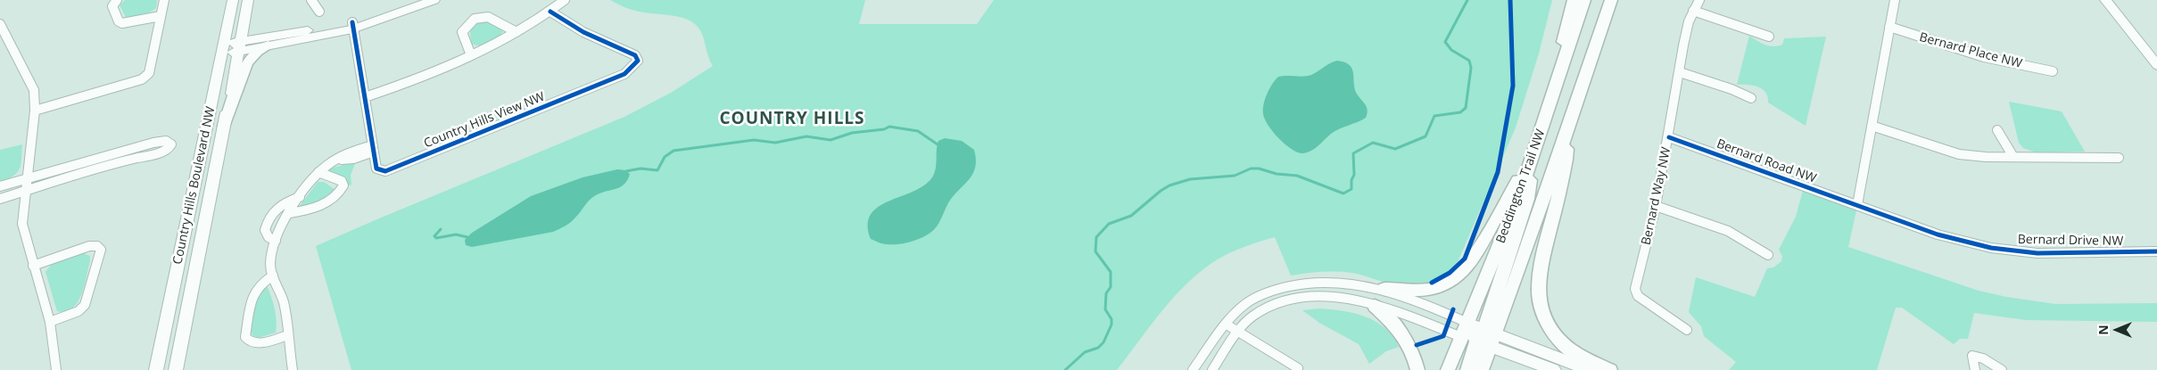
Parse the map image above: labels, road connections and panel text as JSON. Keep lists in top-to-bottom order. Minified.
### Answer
{"streets":{"main road":["Country Hills Boulevard NW","Beddington Trail NW"],"street":["Bernard Place NW","Country Hills View NW","Bernard Road NW","Bernard Way NW","Bernard Drive NW"]},"crossings":[["Bernard Road NW","Bernard Way NW"],["Bernard Road NW","Bernard Drive NW"]],"districts":["COUNTRY HILLS"],"north":"left"}
